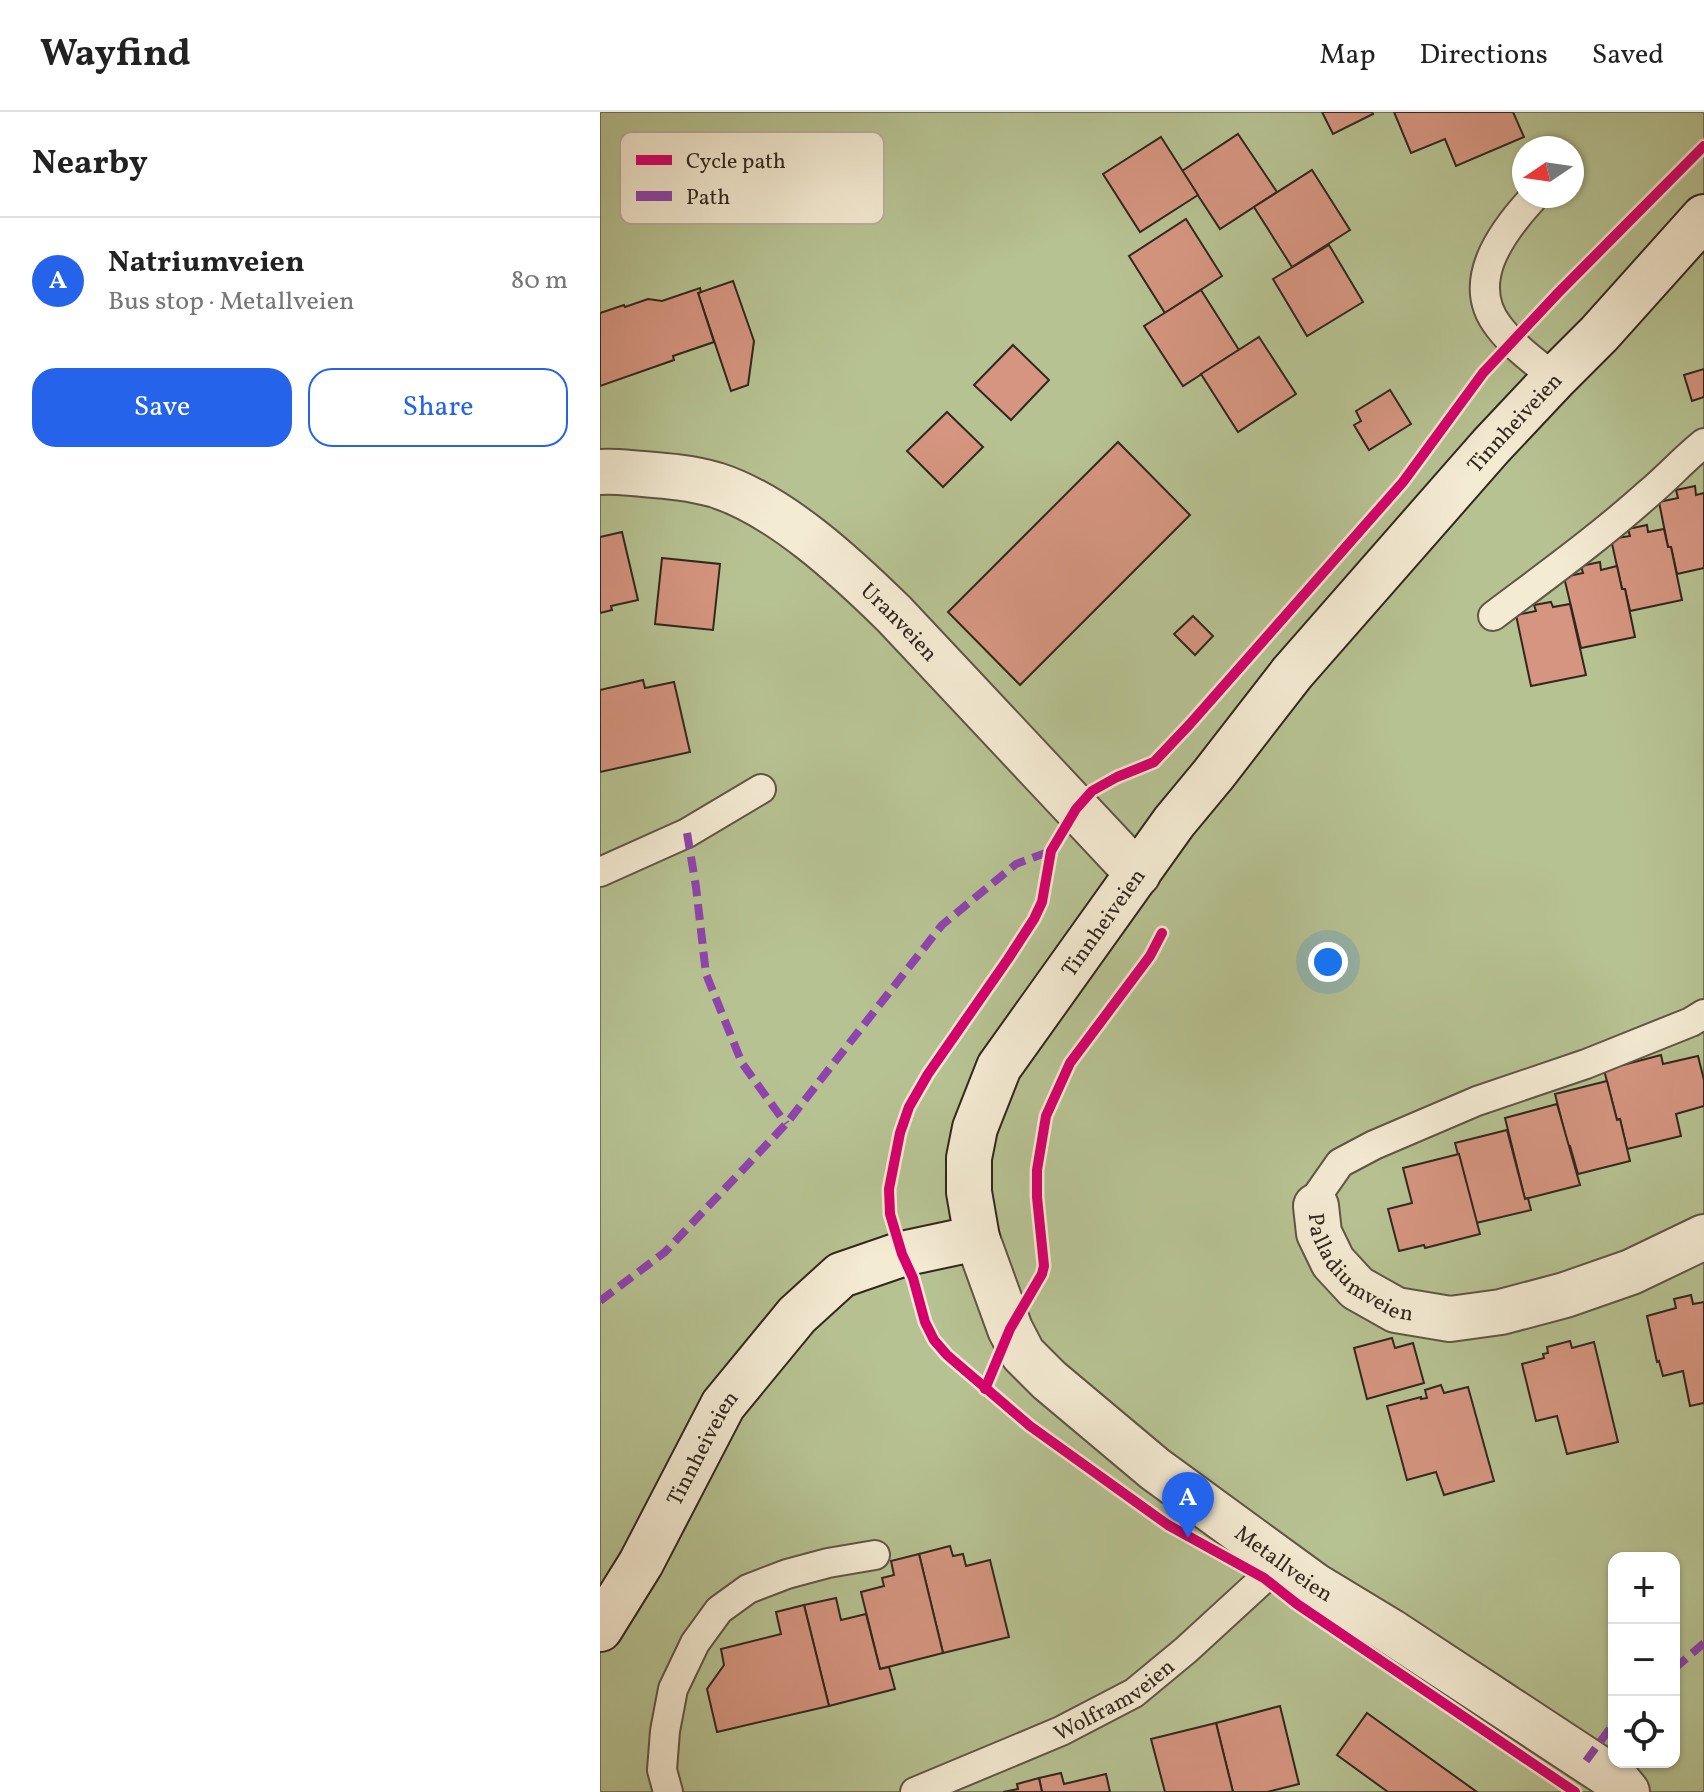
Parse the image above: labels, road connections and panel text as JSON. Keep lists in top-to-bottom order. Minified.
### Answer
{"streets":{"street":["Tinnheiveien","Uranveien","Palladiumveien","Metallveien"],"lane":["Wolframveien"]},"crossings":[["Tinnheiveien","Uranveien"],["Tinnheiveien","Metallveien"],["Metallveien","Wolframveien"]],"legend":["Cycle path","Path"],"north":"left","page":{"header":"Wayfind","nav":["Map","Directions","Saved"],"heading":"Nearby","list":[{"mark":"A","name":"Natriumveien","note":"Bus stop · Metallveien","value":"80 m"}],"buttons":["Save","Share"],"pins":"A","map_buttons":["+","−"]}}
